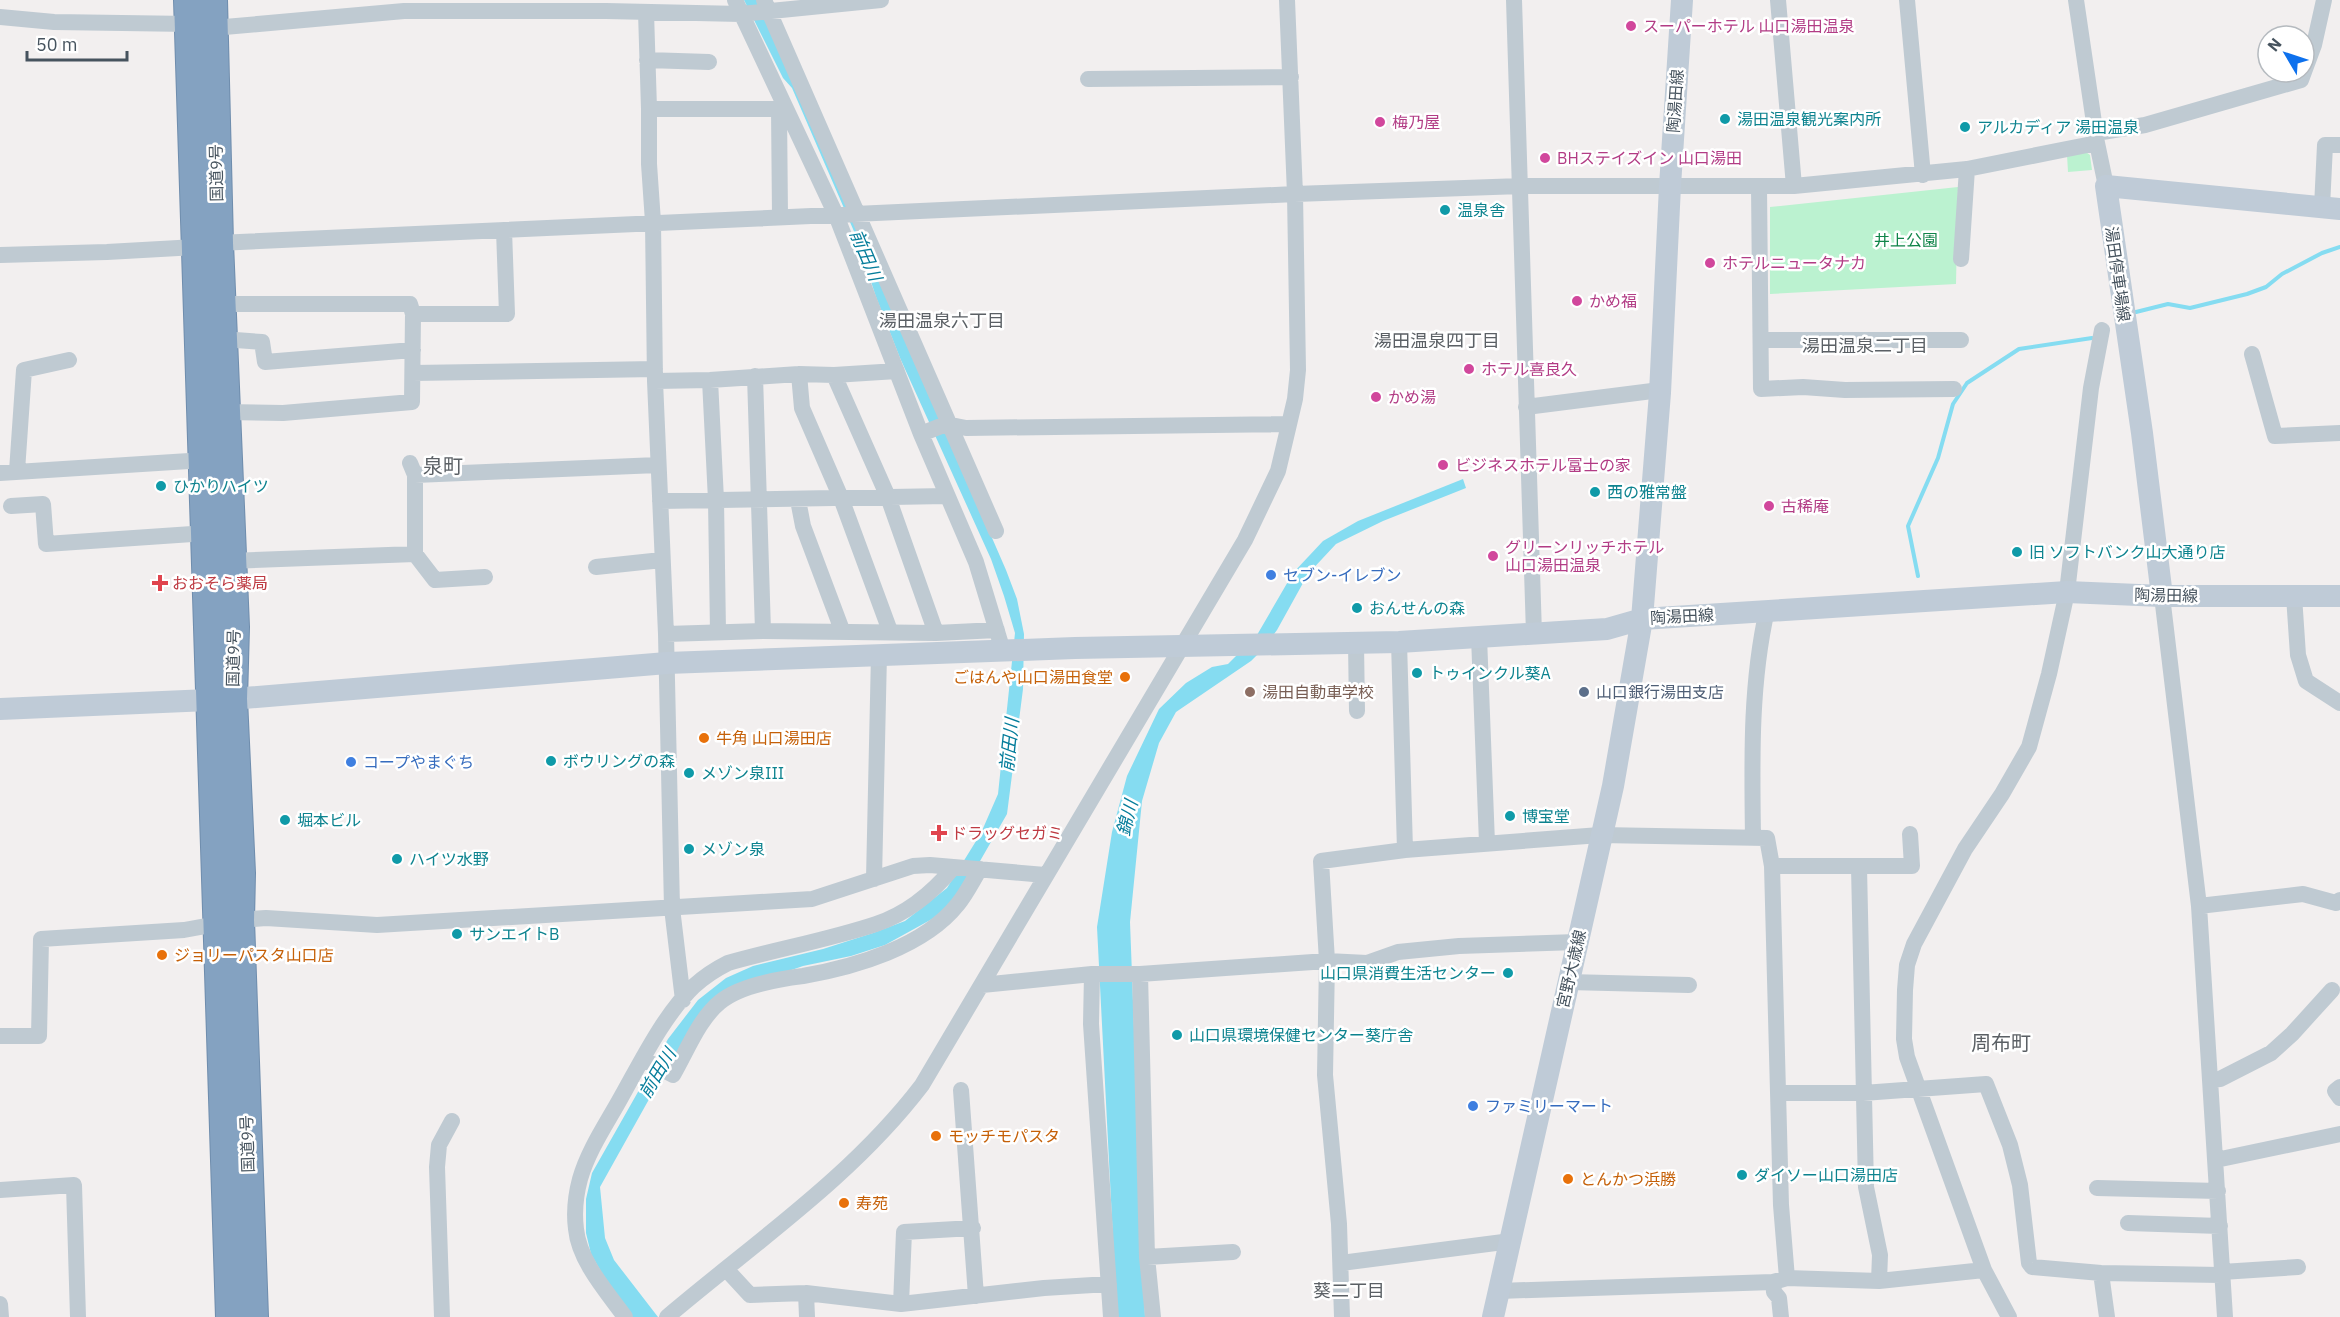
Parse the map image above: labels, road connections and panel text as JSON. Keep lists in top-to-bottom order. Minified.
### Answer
{"streets":{"highway":["国道9号"],"main road":["陶湯田線","湯田停車場線","宮野大歳線"]},"crossings":[["陶湯田線","湯田停車場線"],["陶湯田線","宮野大歳線"]],"districts":["湯田温泉六丁目","湯田温泉四丁目","湯田温泉二丁目","泉町","周布町","葵二丁目"],"water":["前田川","錦川"],"parks":["井上公園"],"places":{"other":["スーパーホテル 山口湯田温泉","湯田温泉観光案内所","梅乃屋","アルカディア 湯田温泉","BHステイズイン 山口湯田","温泉舎","ホテルニュータナカ","かめ福","ホテル喜良久","かめ湯","ビジネスホテル富士の家","ひかりハイツ","西の雅常盤","古稀庵","旧 ソフトバンク山大通り店","グリーンリッチホテル 山口湯田温泉","セブン-イレブン","おんせんの森","トゥインクル葵A","ごはんや山口湯田食堂","湯田自動車学校","山口銀行湯田支店","牛角 山口湯田店","ボウリングの森","コープやまぐち","メゾン泉III","博宝堂","堀本ビル","メゾン泉","ハイツ水野","サンエイトB","ジョリーパスタ山口店","山口県消費生活センター","山口県環境保健センター葵庁舎","ファミリーマート","モッチモパスタ","ダイソー山口湯田店","とんかつ浜勝","寿苑"],"health":["おおそら薬局","ドラッグセガミ"]},"scale_bar":"50 m","north":"top left"}
